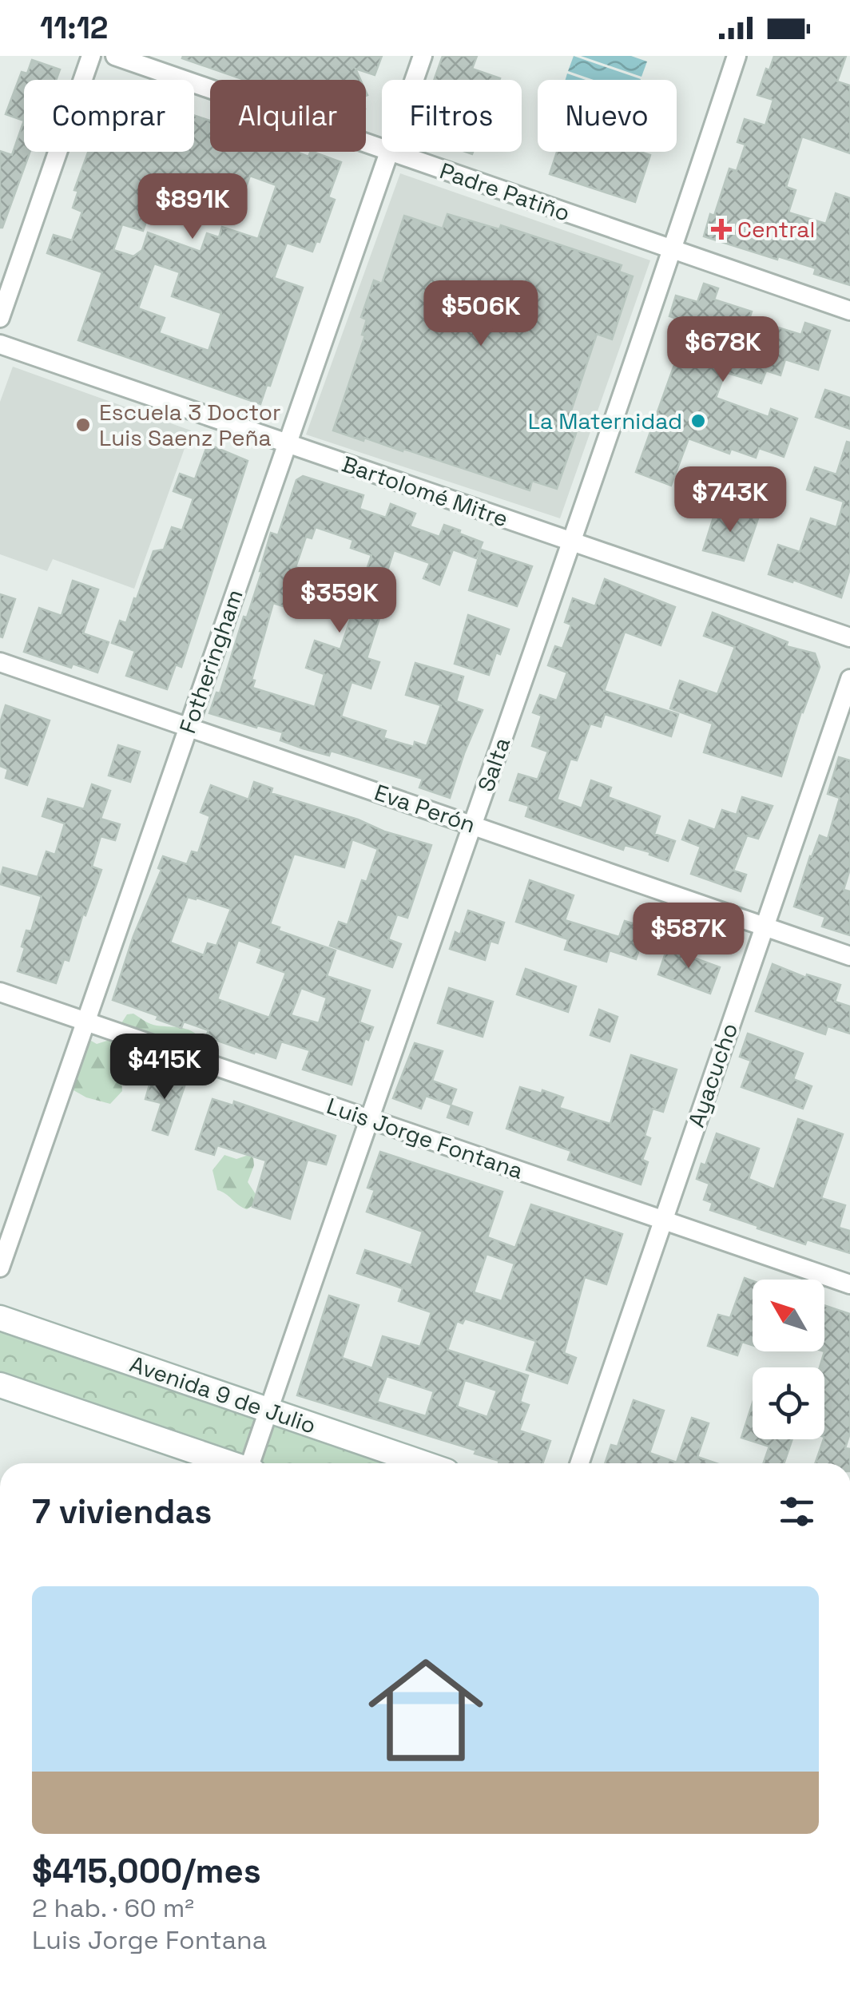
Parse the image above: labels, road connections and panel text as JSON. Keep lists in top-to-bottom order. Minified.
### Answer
{"streets":{"main road":["Avenida 9 de Julio"],"street":["Padre Patiño","Bartolomé Mitre","Fotheringham","Salta","Eva Perón","Ayacucho","Luis Jorge Fontana"]},"crossings":[["Padre Patiño","Salta"],["Bartolomé Mitre","Fotheringham"],["Bartolomé Mitre","Salta"],["Fotheringham","Eva Perón"],["Fotheringham","Luis Jorge Fontana"],["Salta","Eva Perón"],["Salta","Luis Jorge Fontana"],["Salta","Avenida 9 de Julio"],["Eva Perón","Ayacucho"],["Ayacucho","Luis Jorge Fontana"]],"places":{"health":["Central"],"other":["La Maternidad","Escuela 3 Doctor Luis Saenz Peña"]},"north":"top left","page":{"status":"11:12","chip":["Comprar","Alquilar","Filtros","Nuevo"],"price":["$891K","$506K","$678K","$743K","$359K","$587K","$415K"],"heading":"7 viviendas","list":[{"name":"$415,000/mes","note":"2 hab. · 60 m² · Luis Jorge Fontana"}]}}
